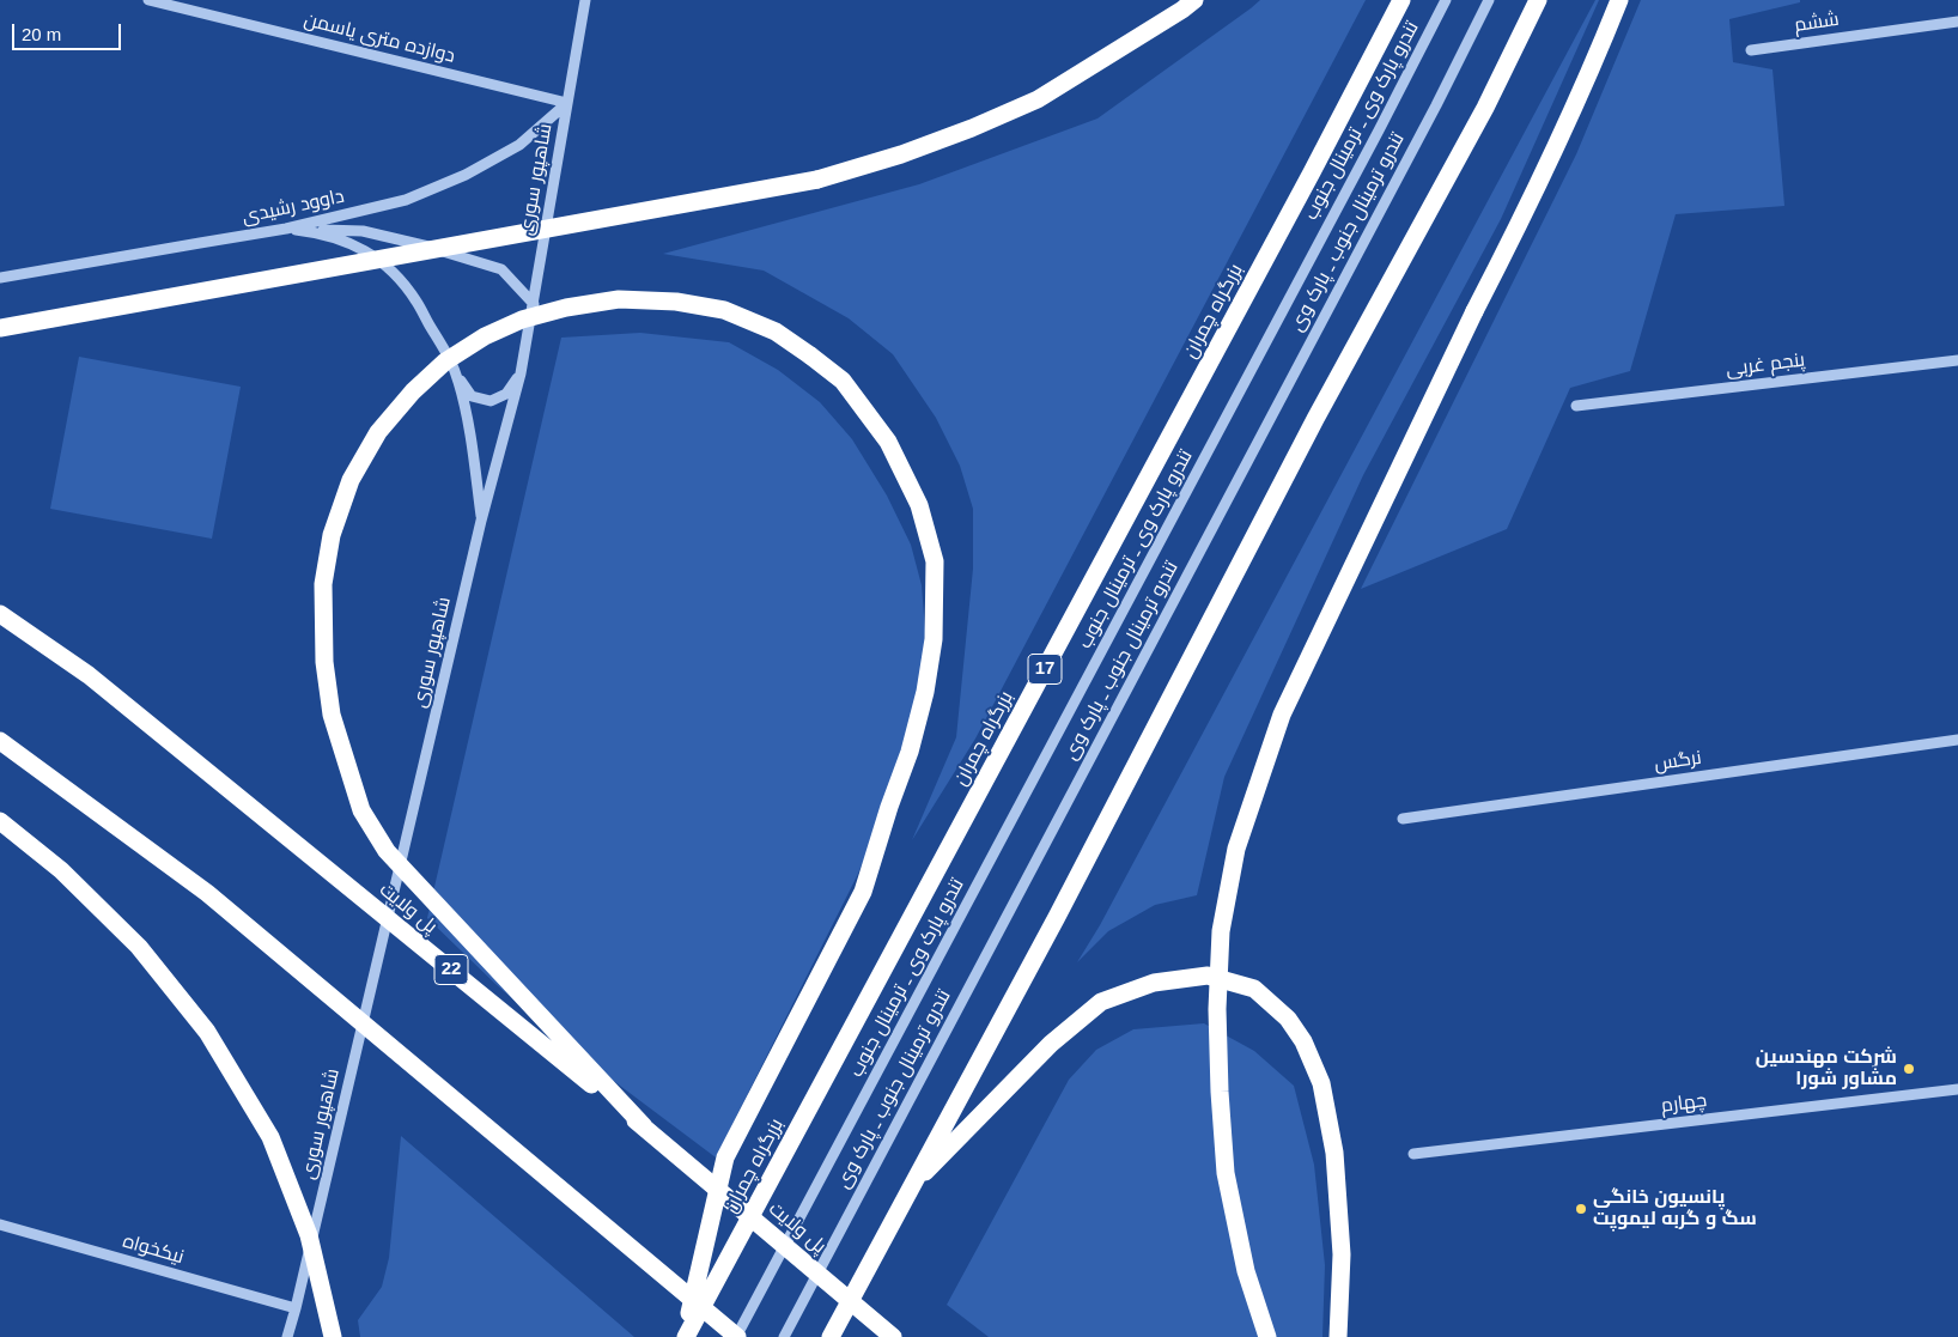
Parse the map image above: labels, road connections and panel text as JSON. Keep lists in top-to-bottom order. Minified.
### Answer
{"streets":{"highway":["بزرگراه چمران","17","پل ولایت","22"],"street":["ششم","دوازده متری یاسمن","تندرو پارک وی ـ ترمینال جنوب","شاهپور سوری","داوود رشیدی","تندرو ترمینال جنوب ـ پارک وی","پنجم غربی","نرگس","چهارم","نیکخواه"]},"crossings":[["دوازده متری یاسمن","شاهپور سوری"],["دوازده متری یاسمن","داوود رشیدی"],["شاهپور سوری","داوود رشیدی"],["شاهپور سوری","نیکخواه"]],"places":["شرکت مهندسین مشاور شورا","پانسیون خانگی سگ و گربه لیموپت"],"scale_bar":"20 m"}
